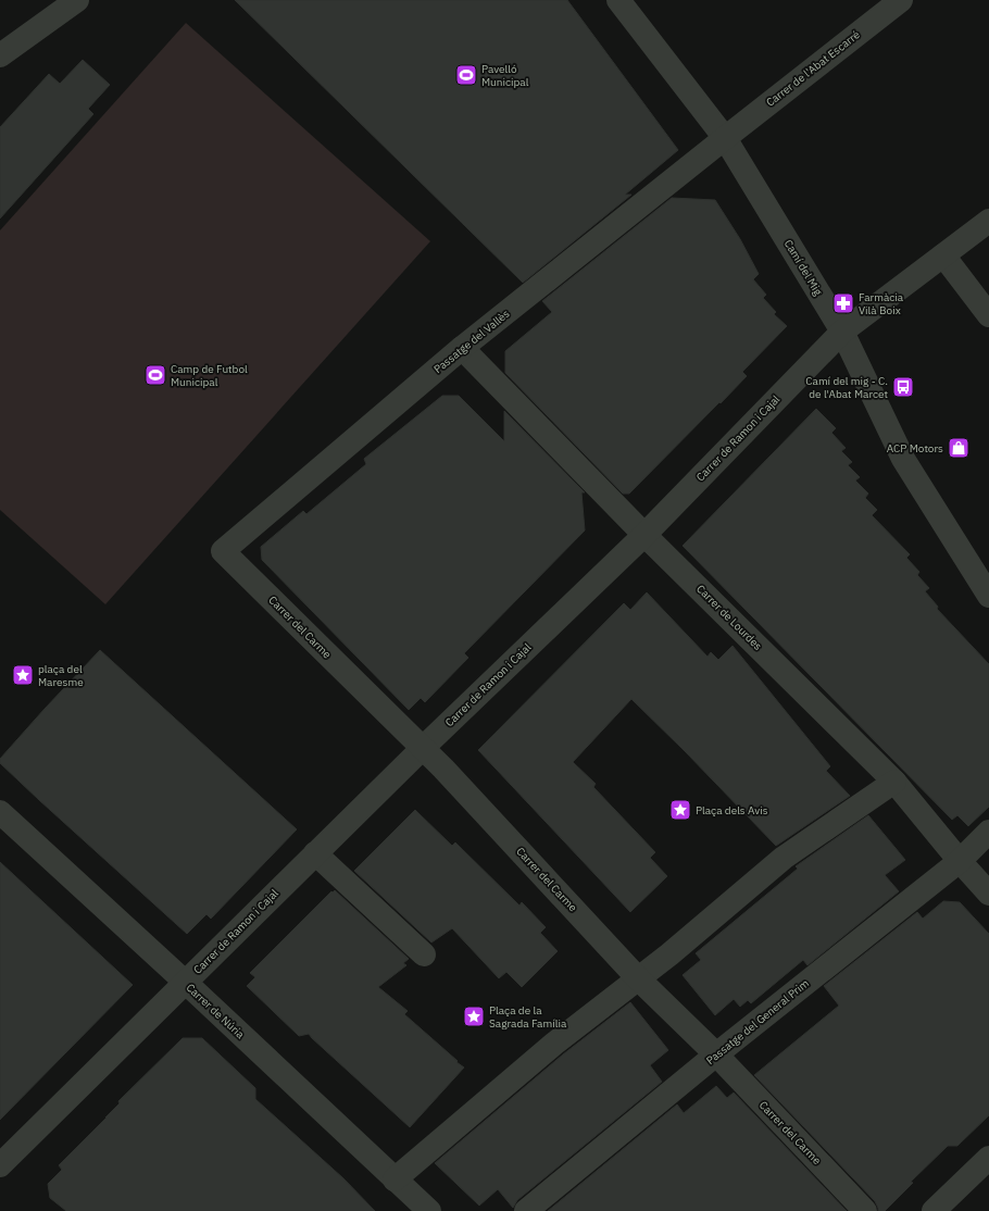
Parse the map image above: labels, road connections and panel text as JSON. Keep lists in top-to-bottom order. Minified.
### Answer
{"streets":{"street":["Carrer de l'Abat Escarré","Camí del Mig","Passatge del Vallès","Carrer de Ramon i Cajal","Carrer de Lourdes","Carrer del Carme","Carrer de Núria","Passatge del General Prim"]},"crossings":[["Carrer de l'Abat Escarré","Camí del Mig"],["Carrer de l'Abat Escarré","Passatge del Vallès"],["Camí del Mig","Passatge del Vallès"],["Camí del Mig","Carrer de Ramon i Cajal"],["Passatge del Vallès","Carrer de Lourdes"],["Passatge del Vallès","Carrer del Carme"],["Carrer de Ramon i Cajal","Carrer de Lourdes"],["Carrer de Ramon i Cajal","Carrer del Carme"],["Carrer de Ramon i Cajal","Carrer de Núria"],["Carrer de Lourdes","Passatge del General Prim"],["Carrer del Carme","Passatge del General Prim"]],"places":{"sports":["Pavelló Municipal","Camp de Futbol Municipal"],"pharmacy":["Farmàcia Vilà Boix"],"bus stop":["Camí del mig - C. de l'Abat Marcet"],"shop":["ACP Motors"],"place":["plaça del Maresme","Plaça dels Avis","Plaça de la Sagrada Família"]}}
